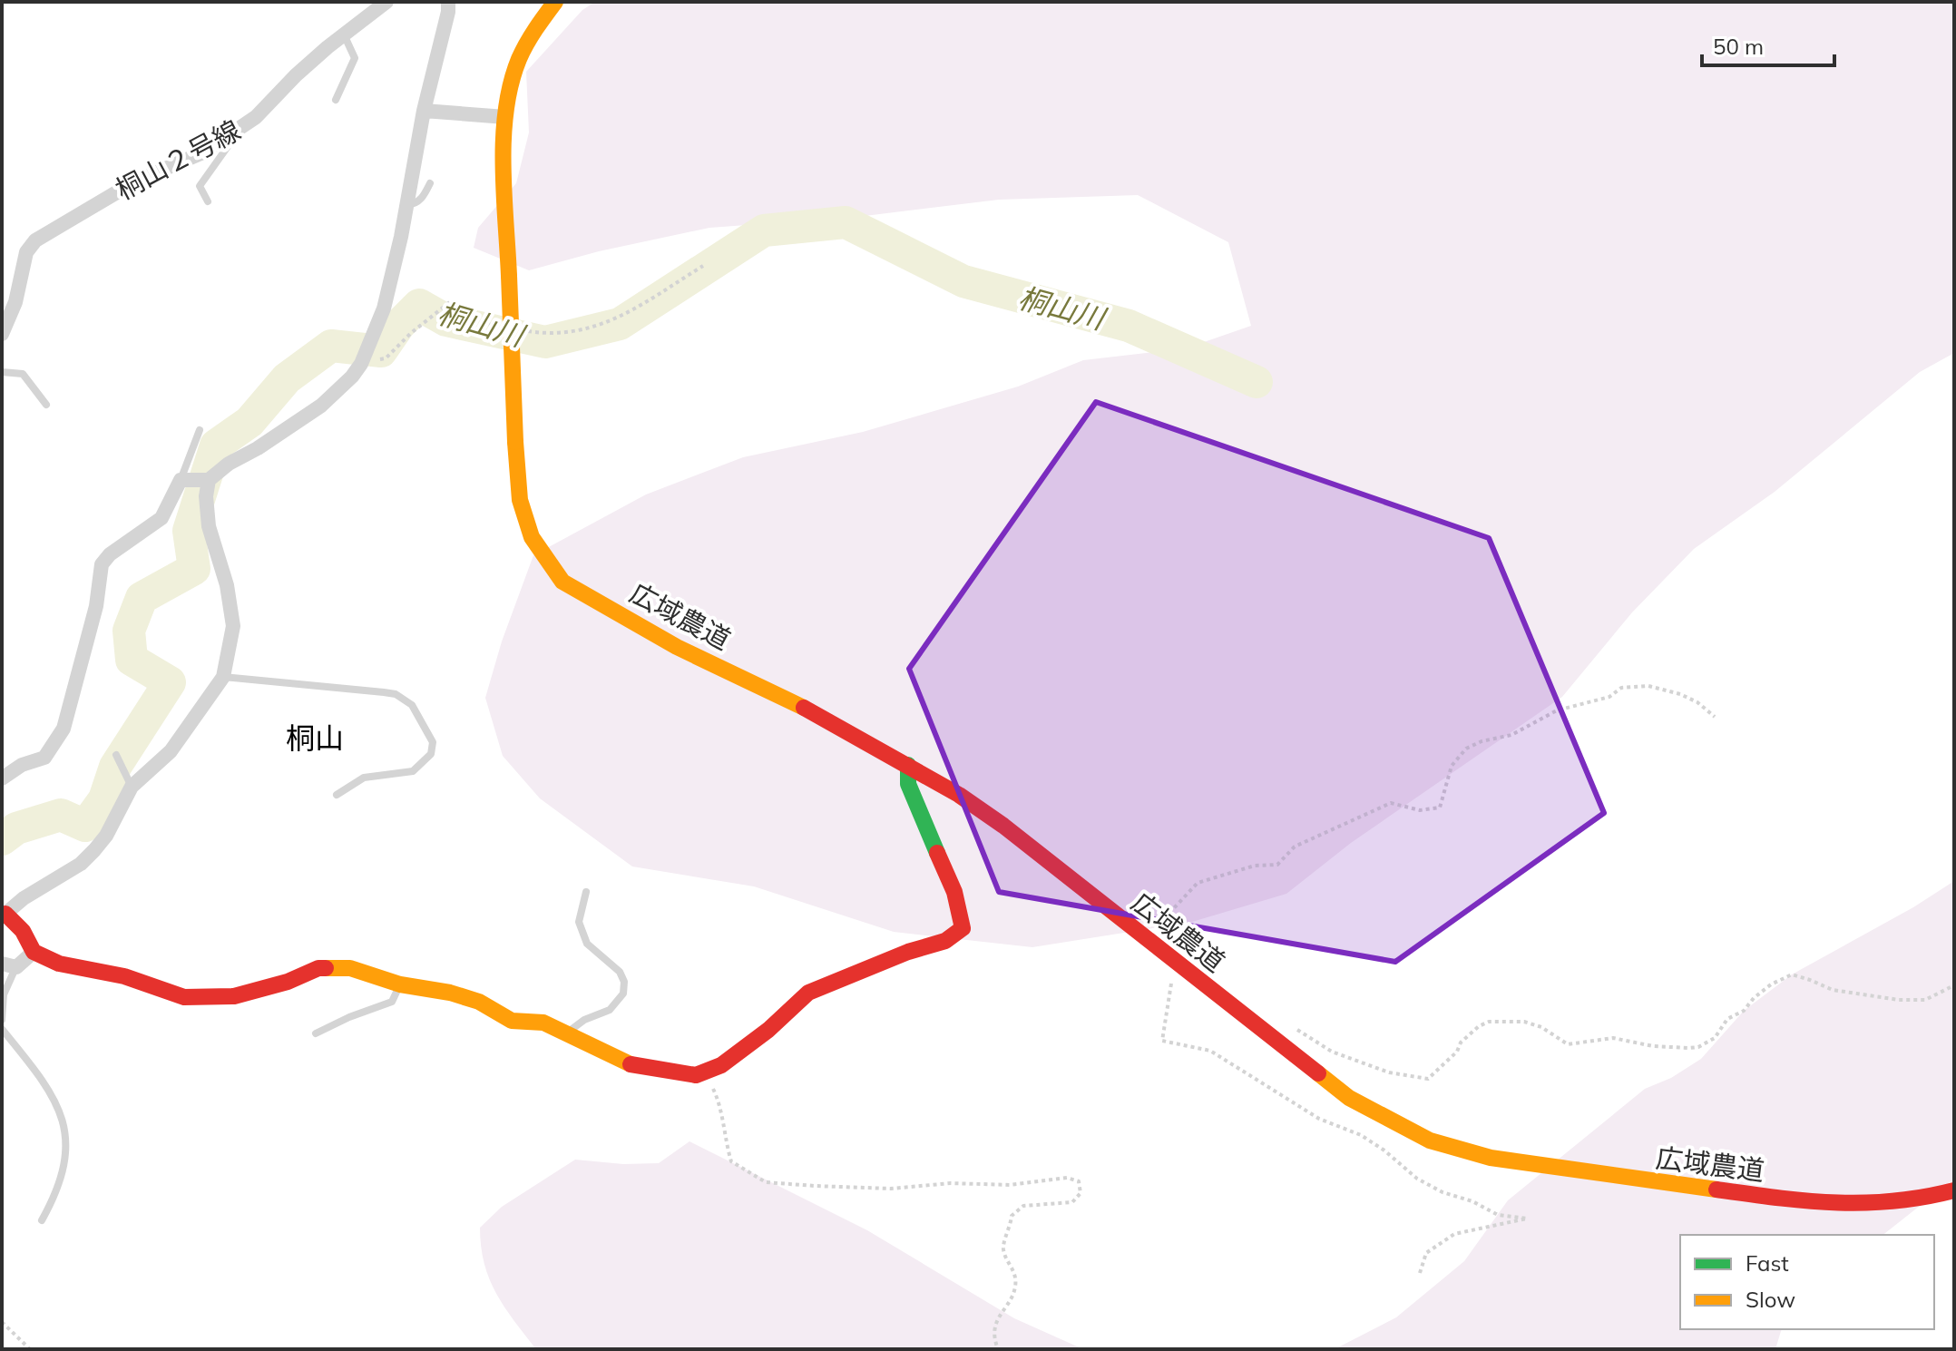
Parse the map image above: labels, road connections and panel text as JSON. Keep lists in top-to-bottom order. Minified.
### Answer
{"streets":{"street":["桐山２号線","広域農道"]},"districts":["桐山"],"water":["桐山川"],"legend":["Fast","Slow"],"scale_bar":"50 m"}
